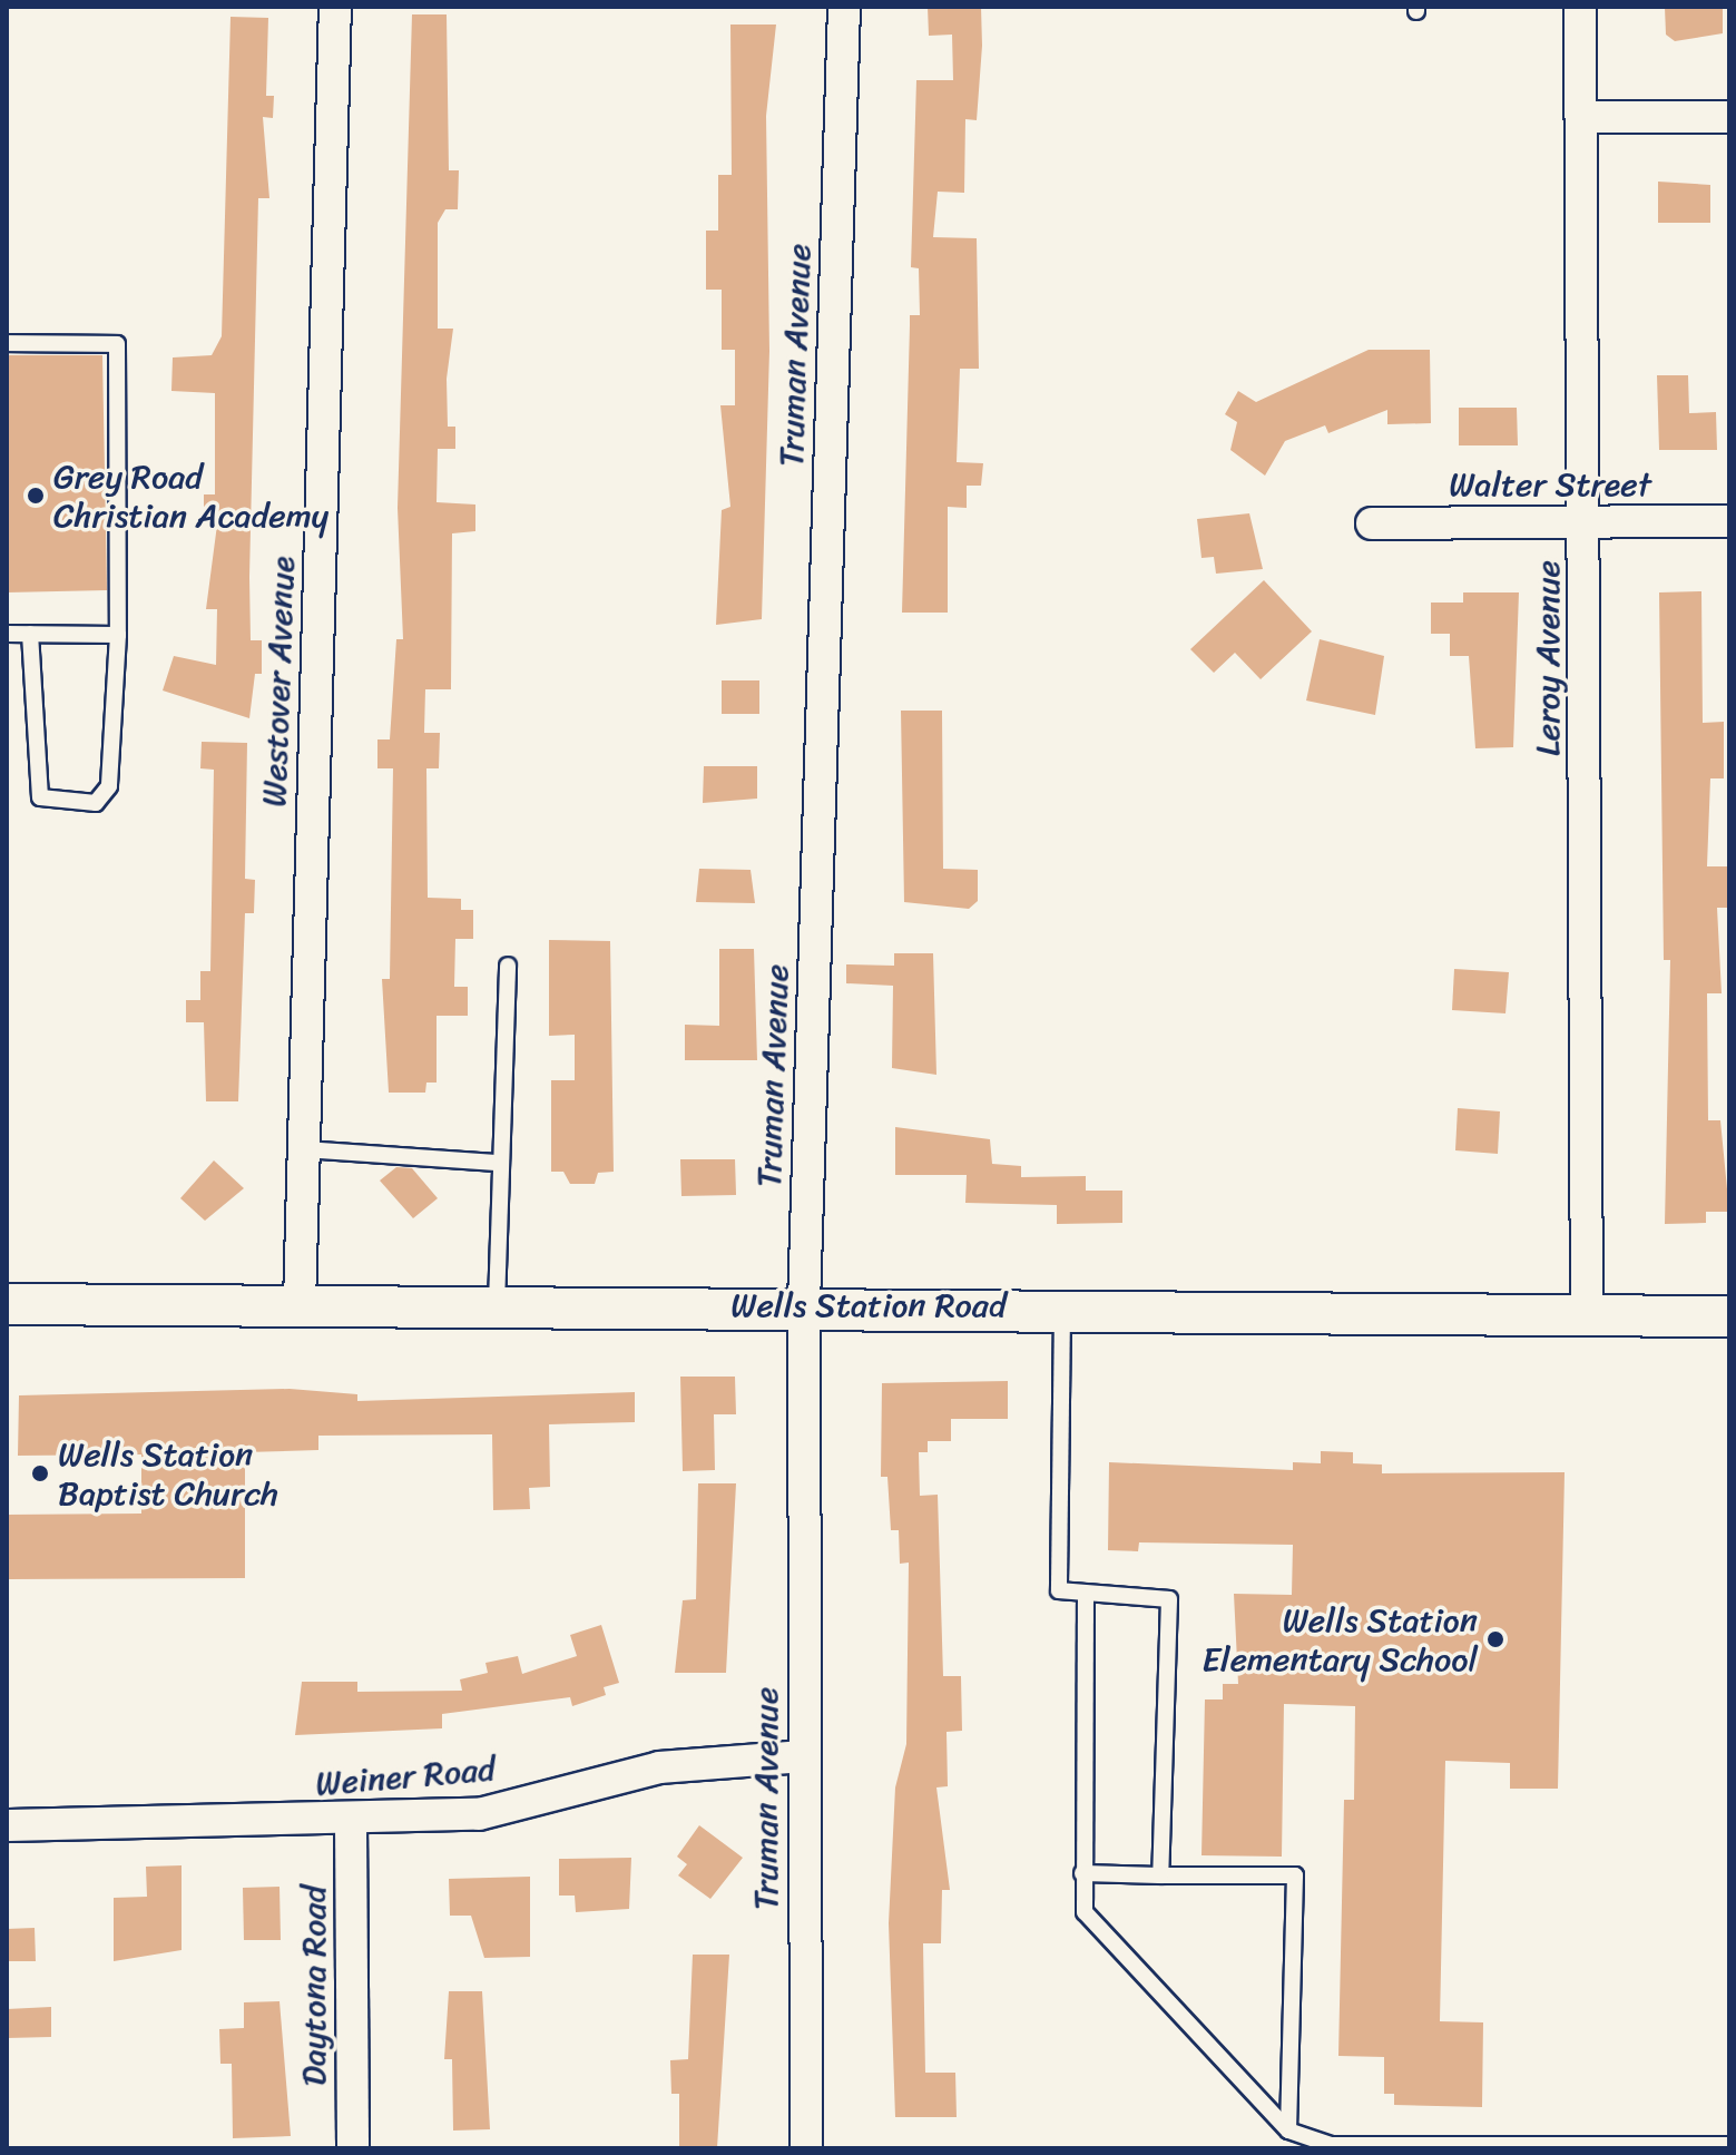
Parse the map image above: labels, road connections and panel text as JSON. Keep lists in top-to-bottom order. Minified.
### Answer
{"streets":{"street":["Truman Avenue","Walter Street","Leroy Avenue","Westover Avenue","Wells Station Road","Weiner Road","Daytona Road"]},"crossings":[["Truman Avenue","Wells Station Road"],["Truman Avenue","Weiner Road"],["Walter Street","Leroy Avenue"],["Leroy Avenue","Wells Station Road"],["Westover Avenue","Wells Station Road"],["Weiner Road","Daytona Road"]],"places":["Grey Road Christian Academy","Wells Station Baptist Church","Wells Station Elementary School"]}
